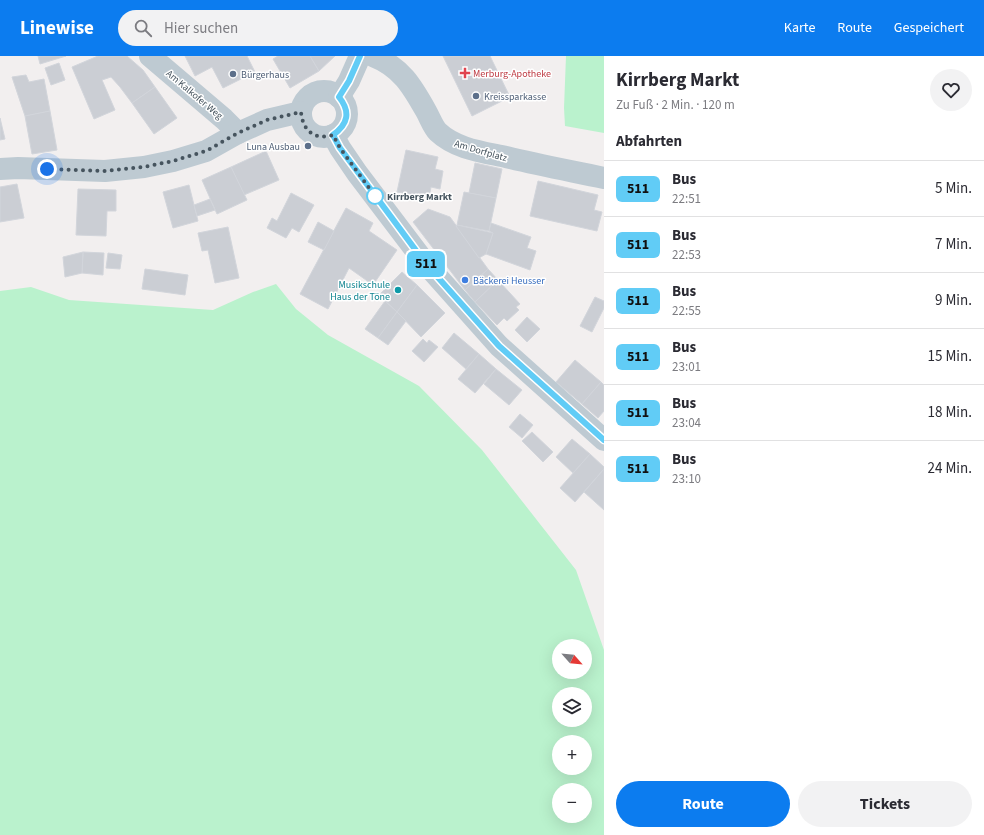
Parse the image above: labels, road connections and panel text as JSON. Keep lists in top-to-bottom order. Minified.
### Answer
{"streets":{"street":["Am Kalkofer Weg","Am Dorfplatz"]},"places":{"health":["Merburg-Apotheke"],"other":["Bürgerhaus","Kreissparkasse","Luna Ausbau","Kirrberg Markt","Bäckerei Heusser","Musikschule Haus der Töne"]},"lines":["bus line 511"],"north":"bottom right","page":{"header":"Linewise","search":"Hier suchen","nav":["Karte","Route","Gespeichert"],"on_map":"511","heading":[["Kirrberg Markt","Zu Fuß · 2 Min. · 120 m"],"Abfahrten"],"list":[{"mark":"511","name":"Bus","note":"22:51","value":"5 Min."},{"mark":"511","name":"Bus","note":"22:53","value":"7 Min."},{"mark":"511","name":"Bus","note":"22:55","value":"9 Min."},{"mark":"511","name":"Bus","note":"23:01","value":"15 Min."},{"mark":"511","name":"Bus","note":"23:04","value":"18 Min."},{"mark":"511","name":"Bus","note":"23:10","value":"24 Min."}],"map_buttons":["+","−"],"buttons":["Route","Tickets"]}}
